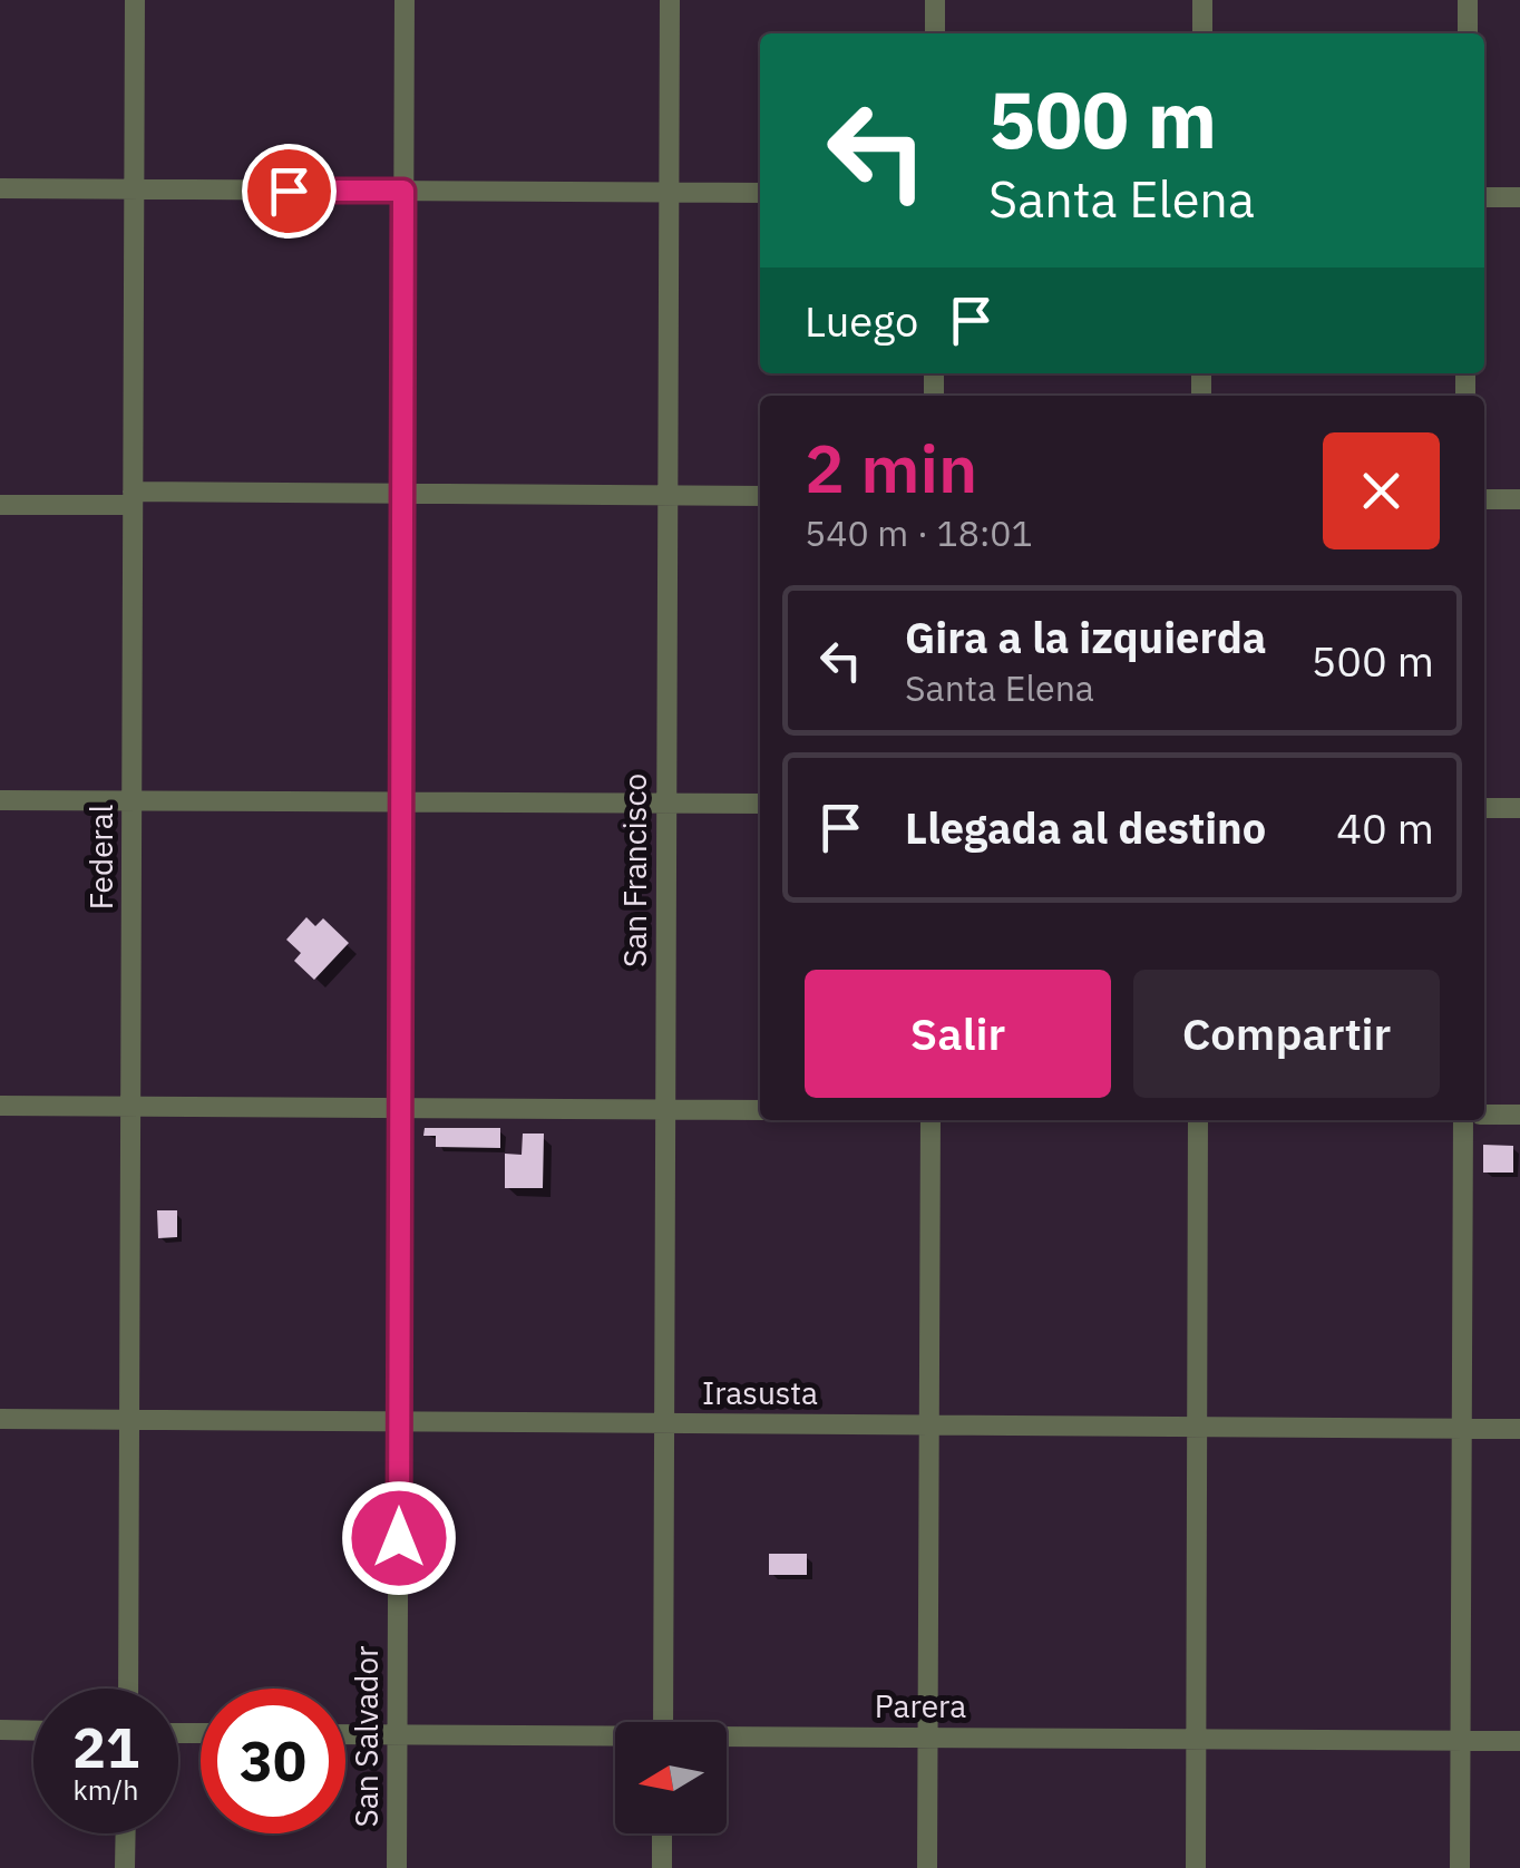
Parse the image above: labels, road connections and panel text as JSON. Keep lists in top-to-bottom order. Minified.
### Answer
{"streets":{"street":["Federal","San Francisco","Irasusta","Parera","San Salvador"]},"crossings":[["Federal","Irasusta"],["San Francisco","Irasusta"],["Irasusta","San Salvador"],["Parera","San Salvador"]],"north":"left","page":{"turn":["500 m","Santa Elena"],"then":"Luego","heading":["2 min","540 m · 18:01"],"list":[{"name":"Gira a la izquierda","note":"Santa Elena","value":"500 m"},{"name":"Llegada al destino","value":"40 m"}],"buttons":["Salir","Compartir"],"speed":"21 km/h","limit":"30"}}
